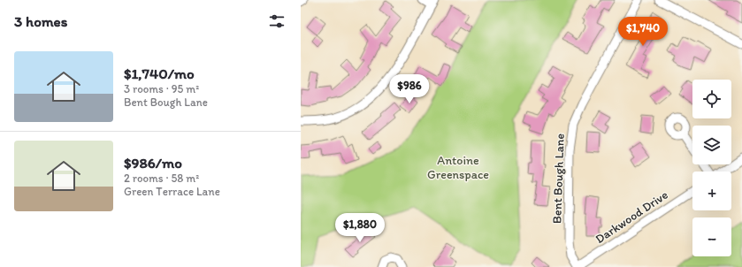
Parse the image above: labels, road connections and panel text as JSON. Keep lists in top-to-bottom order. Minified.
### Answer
{"streets":{"street":["Bent Bough Lane","Darkwood Drive"]},"crossings":[["Bent Bough Lane","Darkwood Drive"]],"parks":["Antoine Greenspace"],"page":{"heading":"3 homes","price":["$1,740","$986","$1,880"],"list":[{"name":"$1,740/mo","note":"3 rooms · 95 m² · Bent Bough Lane"},{"name":"$986/mo","note":"2 rooms · 58 m² · Green Terrace Lane"}],"map_buttons":["+","−"]}}
